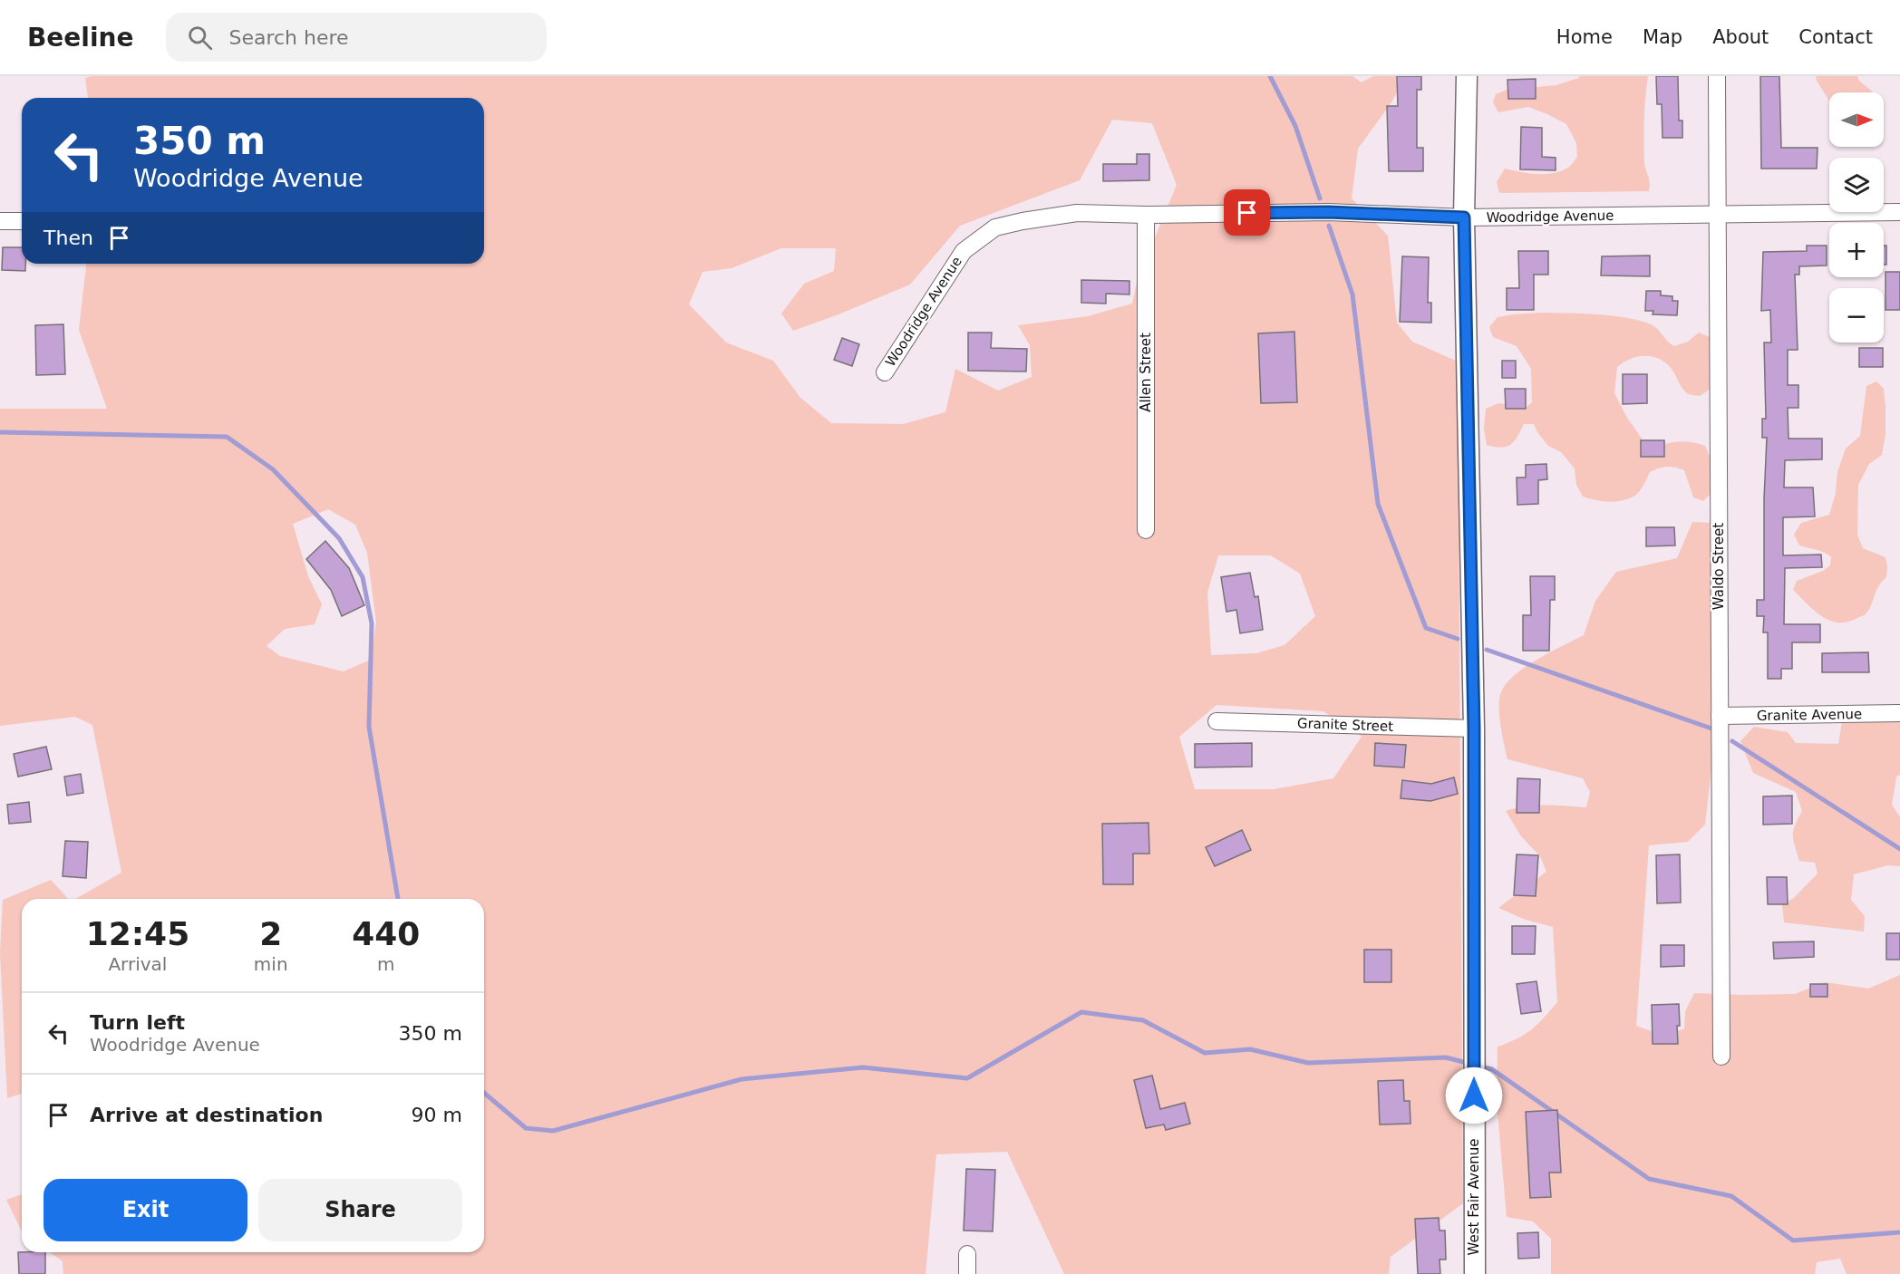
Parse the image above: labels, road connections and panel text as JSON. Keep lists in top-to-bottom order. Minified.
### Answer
{"streets":{"street":["Woodridge Avenue","Allen Street","Waldo Street","Granite Avenue","Granite Street","West Fair Avenue"]},"crossings":[["Woodridge Avenue","Allen Street"],["Woodridge Avenue","Waldo Street"],["Woodridge Avenue","West Fair Avenue"],["Waldo Street","Granite Avenue"],["Granite Street","West Fair Avenue"]],"north":"right","page":{"header":"Beeline","search":"Search here","nav":["Home","Map","About","Contact"],"map_buttons":["+","−"],"turn":["350 m","Woodridge Avenue"],"then":"Then","eta":["12:45","Arrival","2","min","440","m"],"list":[{"name":"Turn left","note":"Woodridge Avenue","value":"350 m"},{"name":"Arrive at destination","value":"90 m"}],"buttons":["Exit","Share"]}}
